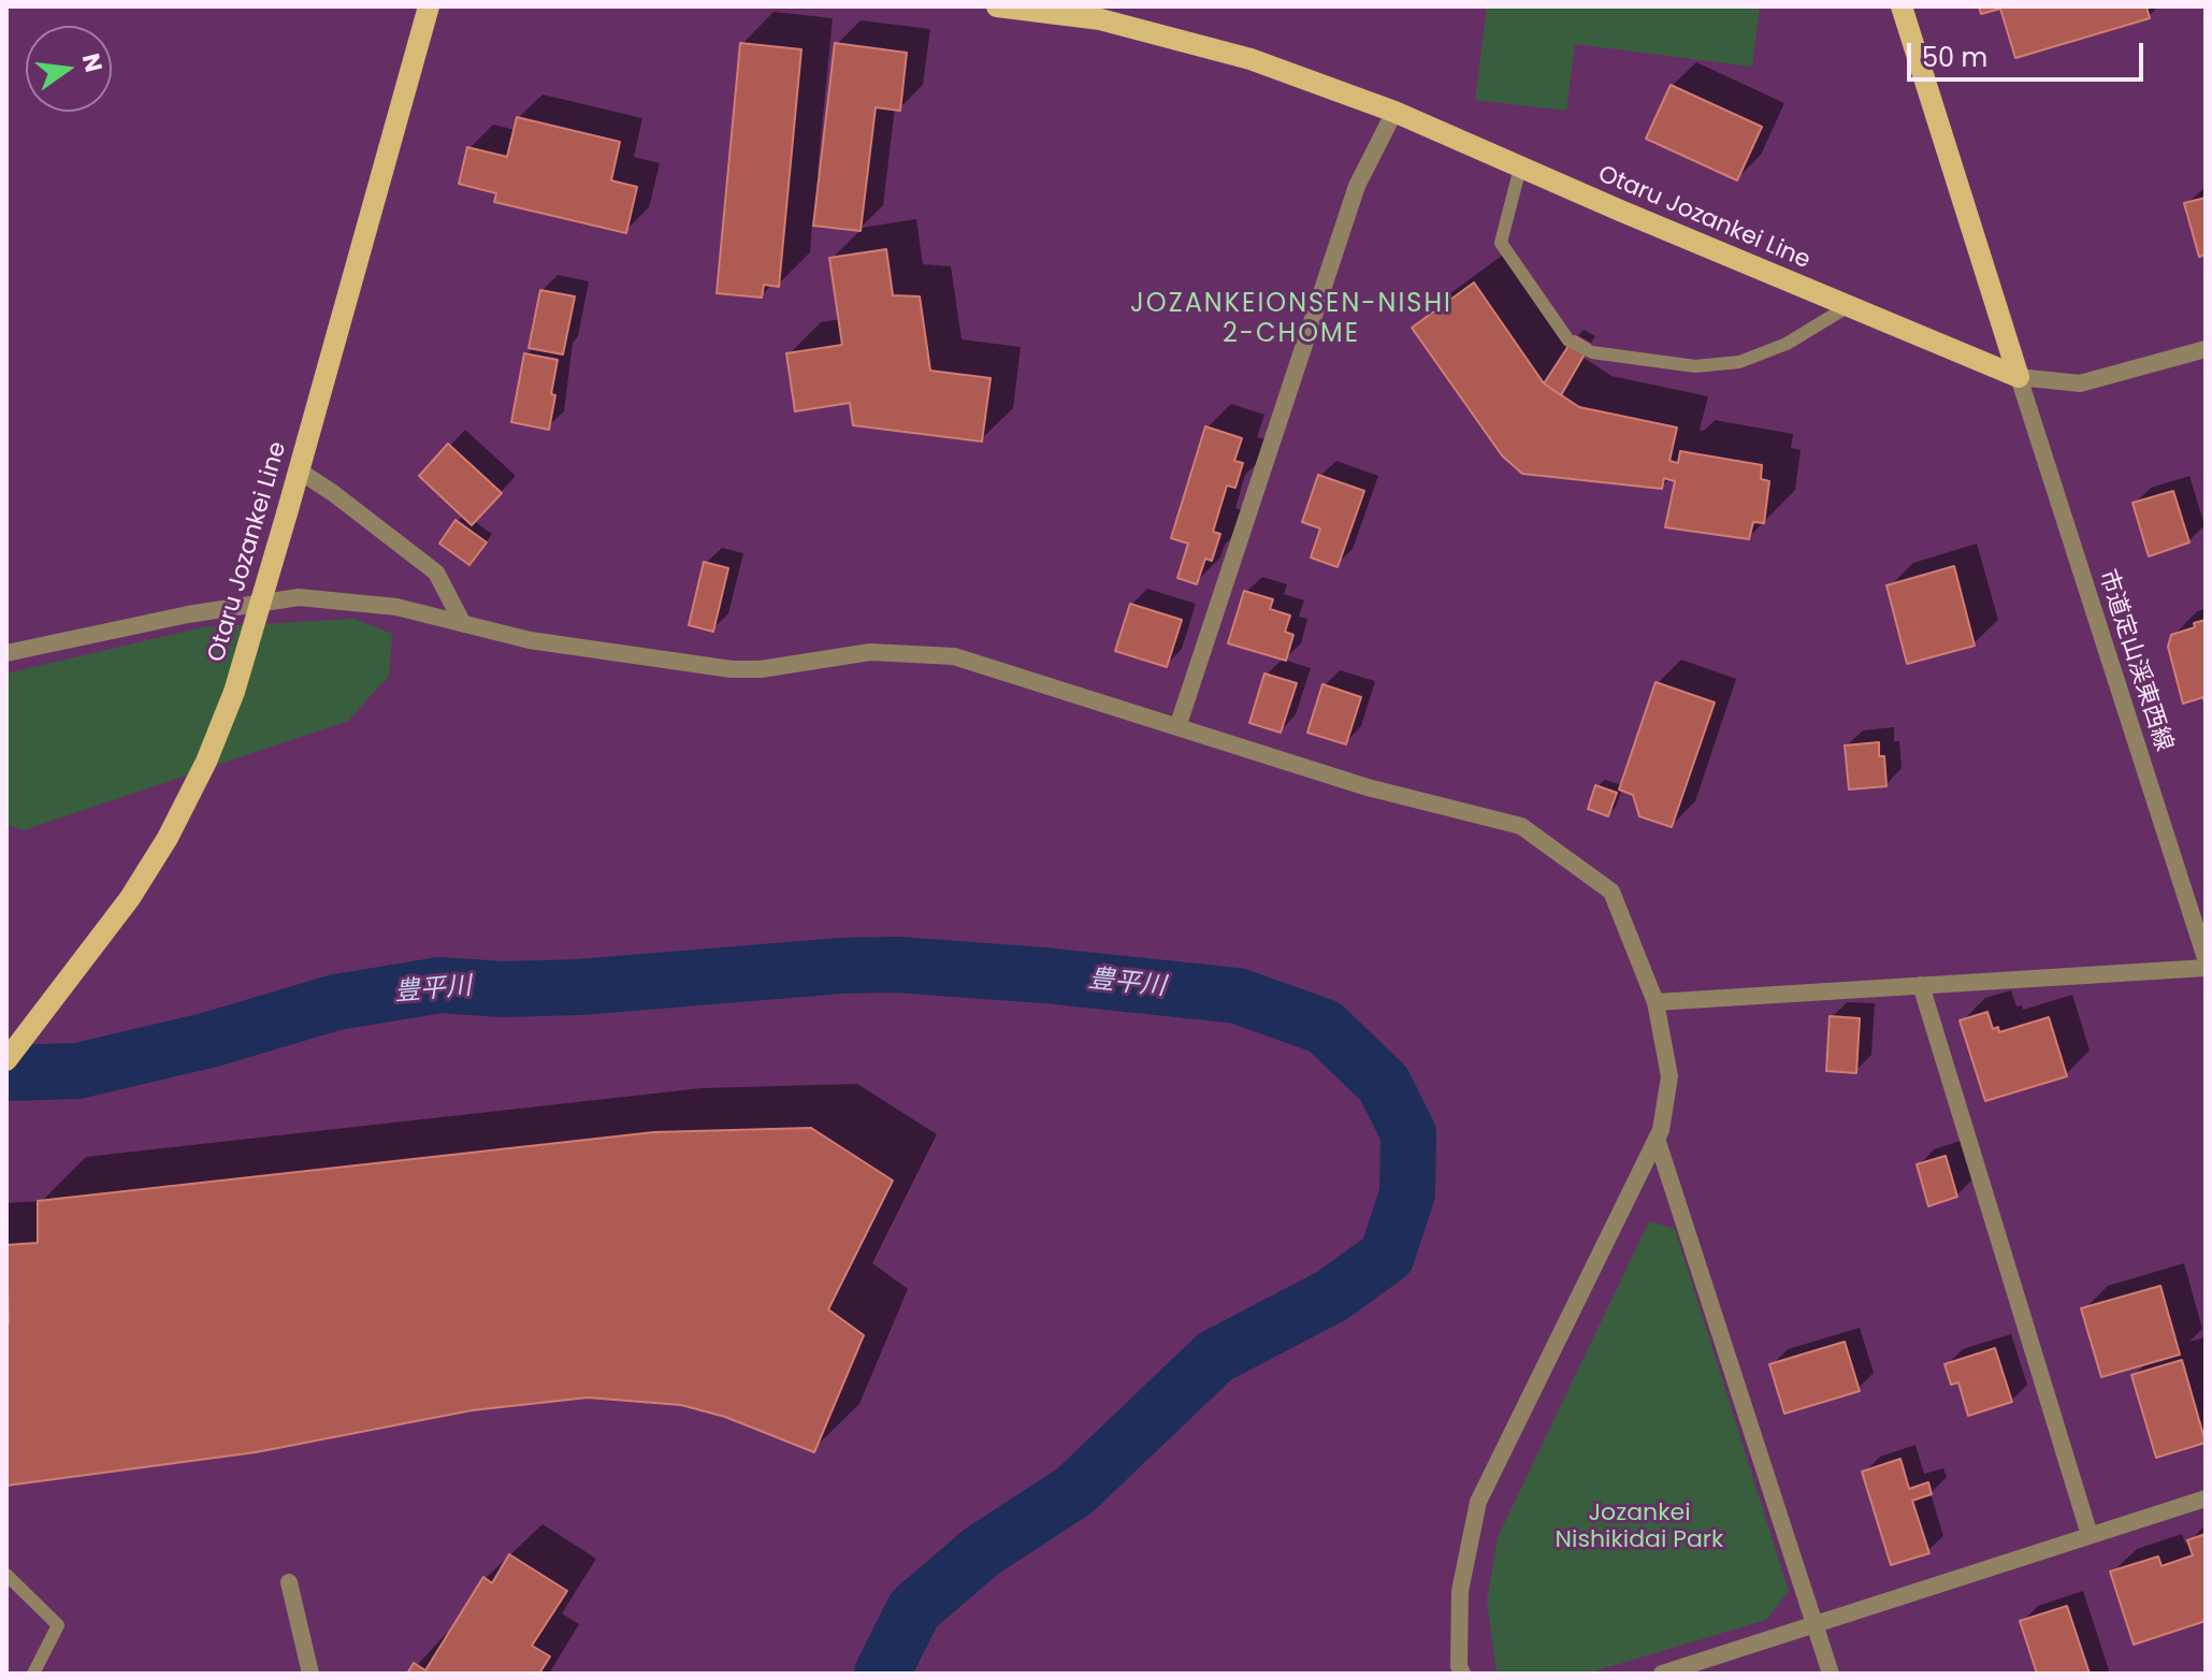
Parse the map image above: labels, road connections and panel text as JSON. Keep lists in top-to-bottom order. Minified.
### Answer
{"streets":{"main road":["Otaru Jozankei Line"],"street":["市道定山渓東西線"]},"crossings":[["Otaru Jozankei Line","市道定山渓東西線"]],"districts":["JOZANKEIONSEN-NISHI 2-CHOME"],"water":["豊平川"],"parks":["Jozankei Nishikidai Park"],"scale_bar":"50 m","north":"right"}
